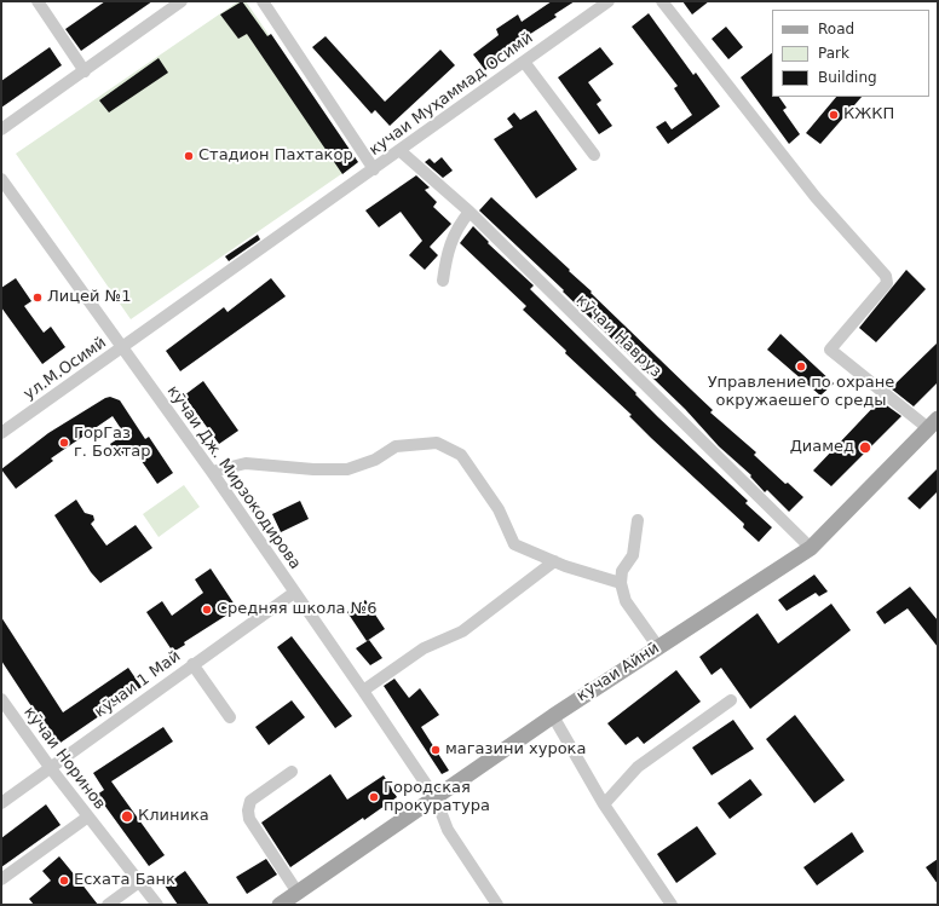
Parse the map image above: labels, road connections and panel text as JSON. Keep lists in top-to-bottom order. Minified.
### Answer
{"streets":{"main road":["кӯчаи Айнӣ"],"street":["кучаи Муҳаммад Осимй","кӯчаи Навруз","ул.М.Осимй","кӯчаи Дж. Мирзокодирова","кӯчаи 1 Май","кӯчаи Норинов"]},"crossings":[["кучаи Муҳаммад Осимй","кӯчаи Навруз"],["кучаи Муҳаммад Осимй","ул.М.Осимй"],["кучаи Муҳаммад Осимй","кӯчаи Дж. Мирзокодирова"],["кӯчаи Навруз","кӯчаи Айнӣ"],["ул.М.Осимй","кӯчаи Дж. Мирзокодирова"],["кӯчаи Дж. Мирзокодирова","кӯчаи Айнӣ"],["кӯчаи Дж. Мирзокодирова","кӯчаи 1 Май"],["кӯчаи 1 Май","кӯчаи Норинов"]],"places":["КЖКП","Стадион Пахтакор","Лицей №1","Управление по охране окружаешего среды","ГорГаз г. Бохтар","Диамед","Средняя школа №6","магазини хурока","Городская прокуратура","Клиника","Есхата Банк"],"legend":["Road","Park","Building"]}
